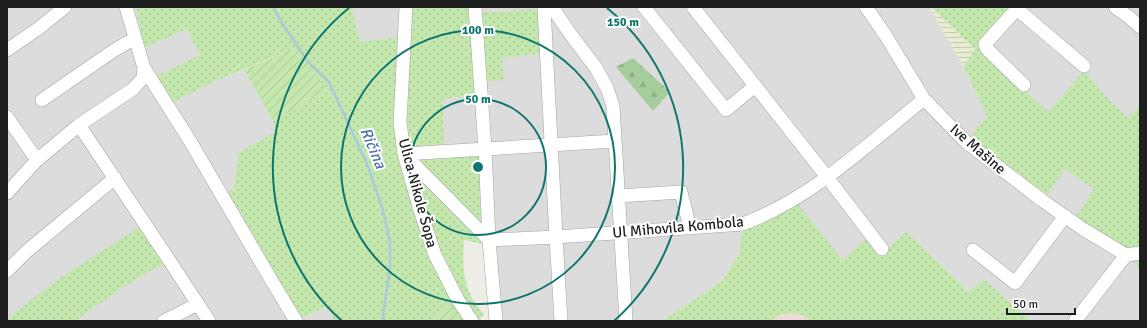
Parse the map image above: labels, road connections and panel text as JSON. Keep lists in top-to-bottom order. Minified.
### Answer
{"streets":{"street":["Ive Mašine","Ulica Nikole Šopa","Ul Mihovila Kombola"]},"crossings":[["Ive Mašine","Ul Mihovila Kombola"]],"water":["Ričina"],"scale_bar":"50 m","rings":["150 m","100 m","50 m"]}
